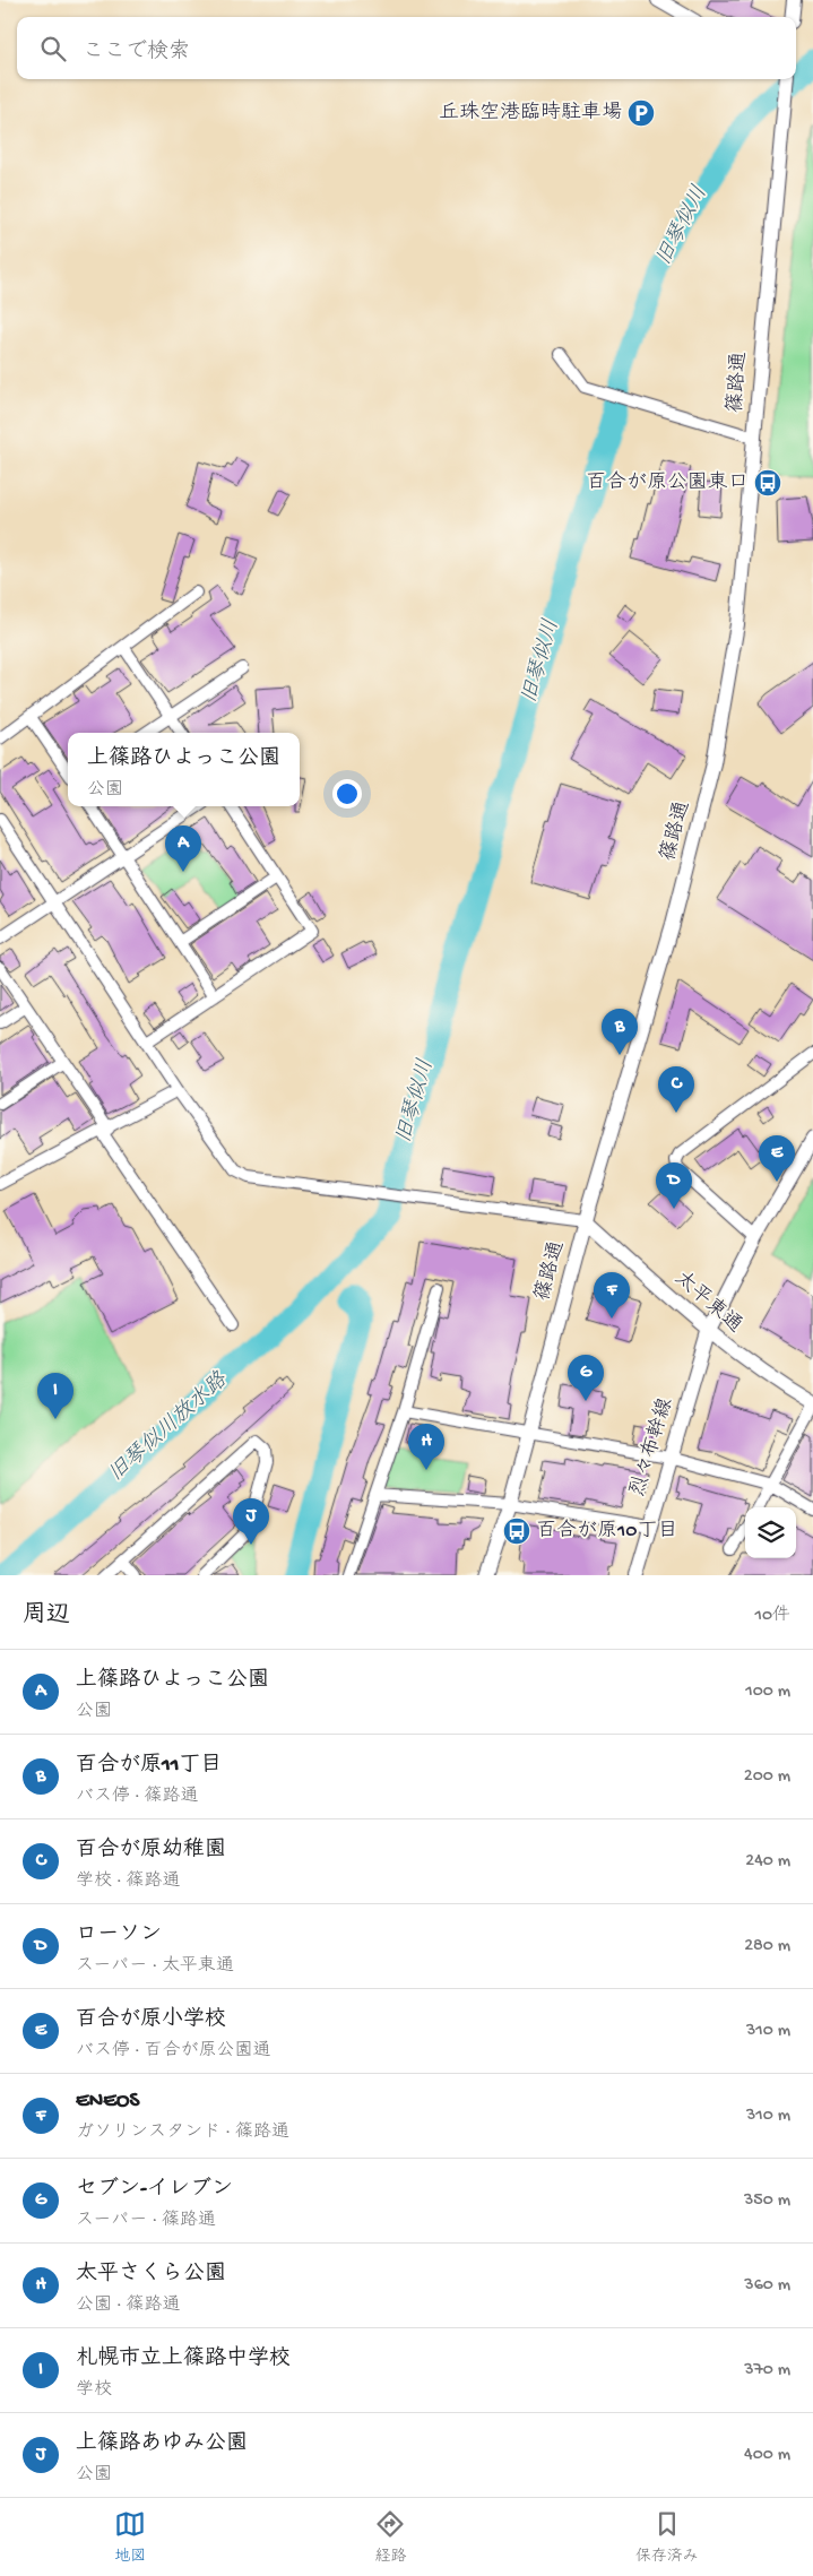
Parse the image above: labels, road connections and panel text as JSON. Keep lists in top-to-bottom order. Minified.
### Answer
{"streets":{"street":["篠路通","太平東通","烈々布幹線"]},"crossings":[["篠路通","太平東通"],["太平東通","烈々布幹線"]],"water":["旧琴似川","旧琴似川放水路"],"places":{"parking":["丘珠空港臨時駐車場"],"bus stop":["百合が原公園東口","百合が原10丁目"]},"page":{"search":"ここで検索","popup":["上篠路ひよっこ公園","公園"],"pins":["A","B","C","E","D","F","G","I","H","J"],"heading":["周辺","10件"],"list":[{"mark":"A","name":"上篠路ひよっこ公園","note":"公園","value":"100 m"},{"mark":"B","name":"百合が原11丁目","note":"バス停 · 篠路通","value":"200 m"},{"mark":"C","name":"百合が原幼稚園","note":"学校 · 篠路通","value":"240 m"},{"mark":"D","name":"ローソン","note":"スーパー · 太平東通","value":"280 m"},{"mark":"E","name":"百合が原小学校","note":"バス停 · 百合が原公園通","value":"310 m"},{"mark":"F","name":"ENEOS","note":"ガソリンスタンド · 篠路通","value":"310 m"},{"mark":"G","name":"セブン-イレブン","note":"スーパー · 篠路通","value":"350 m"},{"mark":"H","name":"太平さくら公園","note":"公園 · 篠路通","value":"360 m"},{"mark":"I","name":"札幌市立上篠路中学校","note":"学校","value":"370 m"},{"mark":"J","name":"上篠路あゆみ公園","note":"公園","value":"400 m"}],"nav":["地図","経路","保存済み"]}}
